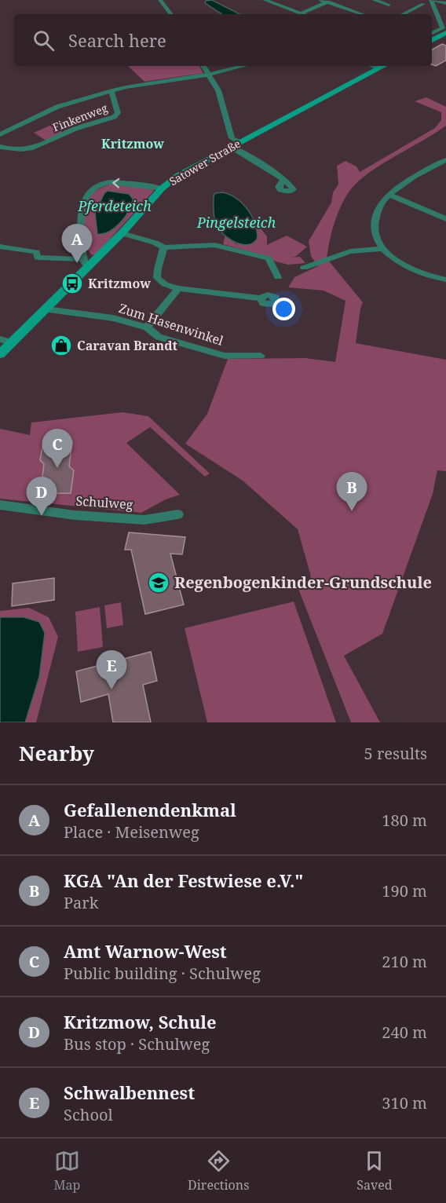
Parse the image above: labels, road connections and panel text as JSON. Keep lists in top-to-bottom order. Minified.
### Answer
{"streets":{"main road":["Satower Straße"],"street":["Finkenweg","Zum Hasenwinkel","Schulweg"]},"crossings":[["Satower Straße","Zum Hasenwinkel"]],"districts":["Kritzmow"],"water":["Pferdeteich","Pingelsteich"],"places":{"bus stop":["Kritzmow"],"shop":["Caravan Brandt"],"school or university":["Regenbogenkinder-Grundschule"]},"page":{"search":"Search here","pins":["A","C","B","D","E"],"heading":["Nearby","5 results"],"list":[{"mark":"A","name":"Gefallenendenkmal","note":"Place · Meisenweg","value":"180 m"},{"mark":"B","name":"KGA \"An der Festwiese e.V.\"","note":"Park","value":"190 m"},{"mark":"C","name":"Amt Warnow-West","note":"Public building · Schulweg","value":"210 m"},{"mark":"D","name":"Kritzmow, Schule","note":"Bus stop · Schulweg","value":"240 m"},{"mark":"E","name":"Schwalbennest","note":"School","value":"310 m"}],"nav":["Map","Directions","Saved"]}}
